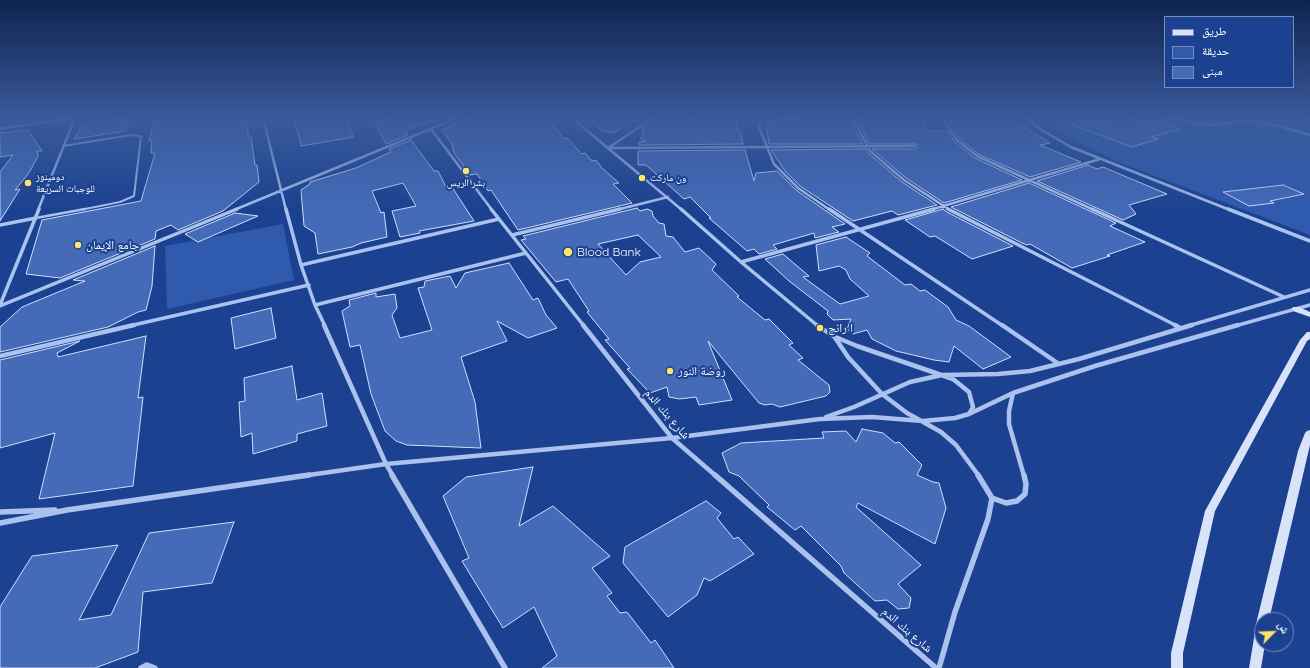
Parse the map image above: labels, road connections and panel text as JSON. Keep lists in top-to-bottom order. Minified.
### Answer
{"streets":{"street":["شارع بنك الدم"]},"places":["بشر الريس","ون ماركت","دومينوز للوجبات السريعة","جامع الإيمان","Blood Bank","ا رانج","روضة النور"],"legend":["طريق","حديقة","مبنى"],"north":"top right"}
